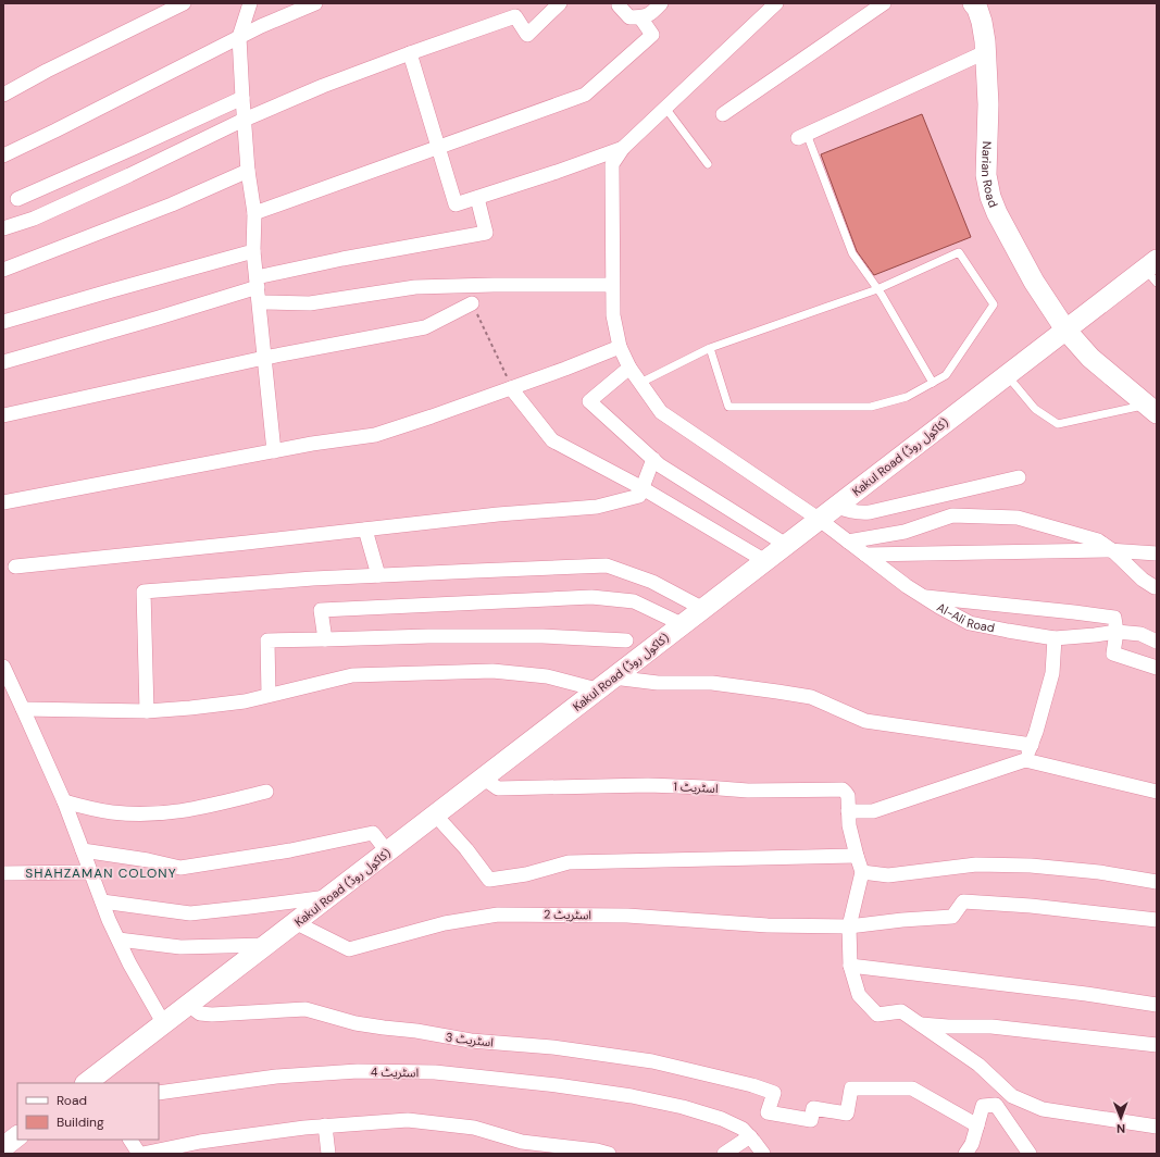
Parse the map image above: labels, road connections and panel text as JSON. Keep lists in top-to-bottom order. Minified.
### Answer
{"streets":{"main road":["Narian Road","Kakul Road (کاکول روڈ)"],"street":["Al-Ali Road","اسٹریٹ 1","اسٹریٹ 2","اسٹریٹ 3","اسٹریٹ 4"]},"crossings":[["Narian Road","Kakul Road (کاکول روڈ)"],["Kakul Road (کاکول روڈ)","Al-Ali Road"],["Kakul Road (کاکول روڈ)","اسٹریٹ 1"],["Kakul Road (کاکول روڈ)","اسٹریٹ 2"],["Kakul Road (کاکول روڈ)","اسٹریٹ 3"]],"districts":["SHAHZAMAN COLONY"],"legend":["Road","Building"],"north":"bottom"}
